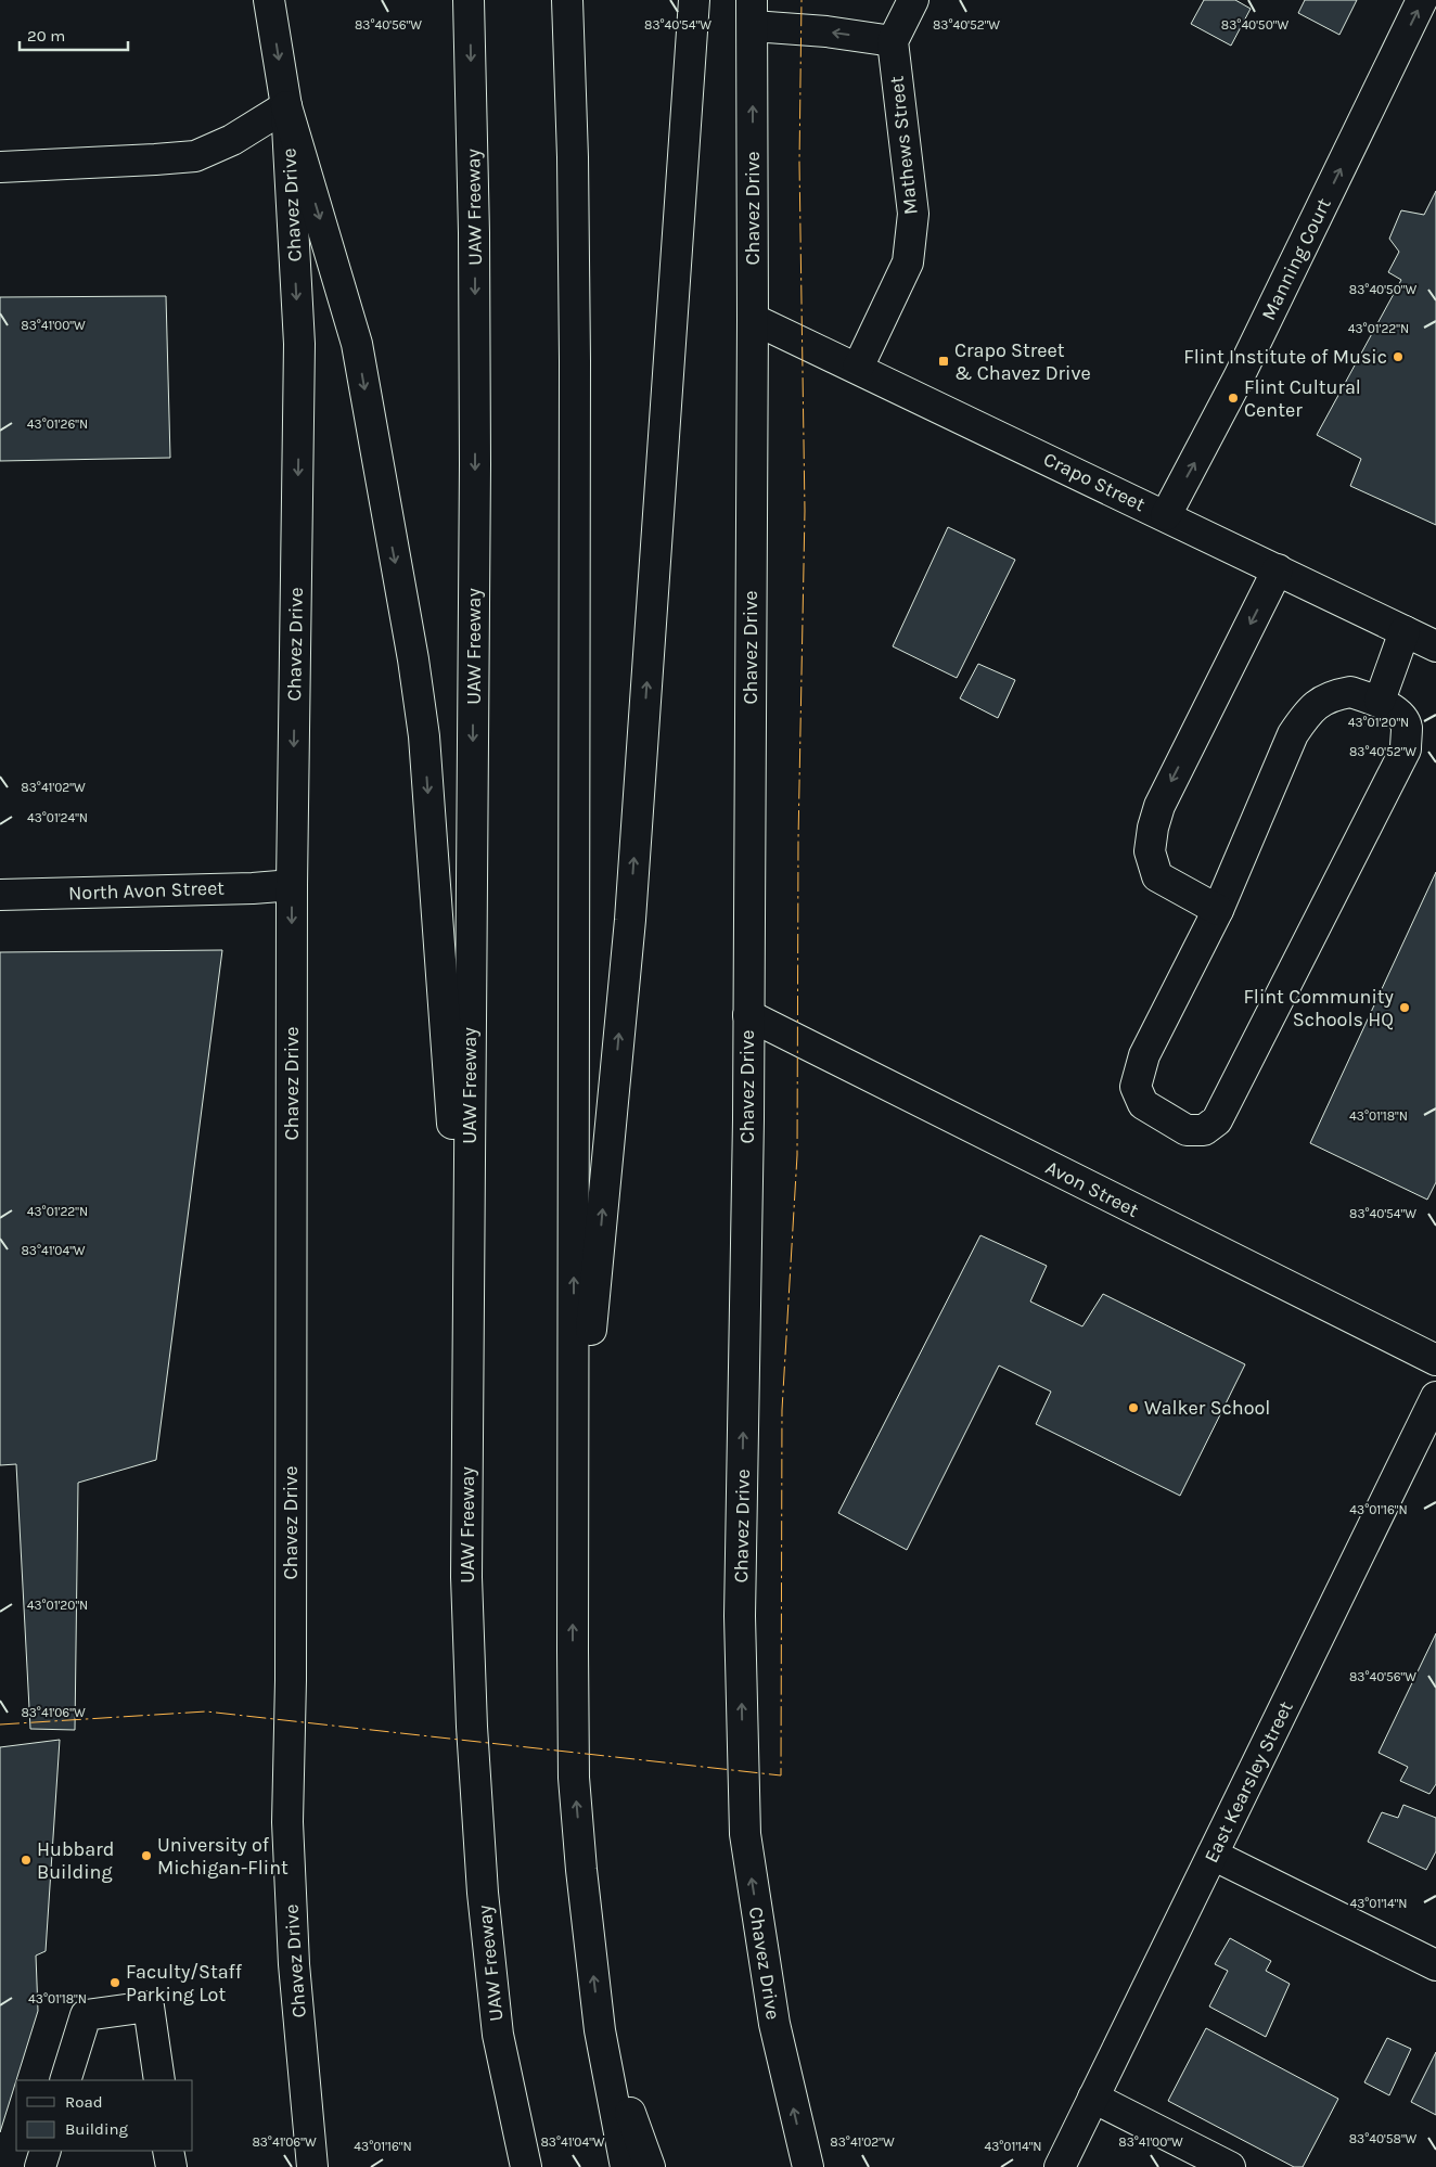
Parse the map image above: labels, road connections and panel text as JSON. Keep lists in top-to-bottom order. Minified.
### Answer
{"streets":{"main road":["Mathews Street","Chavez Drive","UAW Freeway","Manning Court","Crapo Street","North Avon Street","Avon Street","East Kearsley Street"]},"crossings":[["Mathews Street","Crapo Street"],["Chavez Drive","Crapo Street"],["Chavez Drive","North Avon Street"],["Chavez Drive","Avon Street"],["Manning Court","Crapo Street"]],"one_way":["Manning Court"],"places":{"other":["Flint Institute of Music","Flint Cultural Center","Flint Community Schools HQ","Walker School","University of Michigan-Flint","Hubbard Building","Faculty/Staff Parking Lot"],"transit":["Crapo Street & Chavez Drive"]},"legend":["Road","Building"],"scale_bar":"20 m","coordinates":["83°40'52\"W","83°40'50\"W","83°40'56\"W","83°40'54\"W","83°41'00\"W","43°01'22\"N","43°01'26\"N","43°01'20\"N","83°41'02\"W","43°01'24\"N","43°01'18\"N","83°41'04\"W","43°01'16\"N","83°41'06\"W","43°01'14\"N","83°40'58\"W"]}
